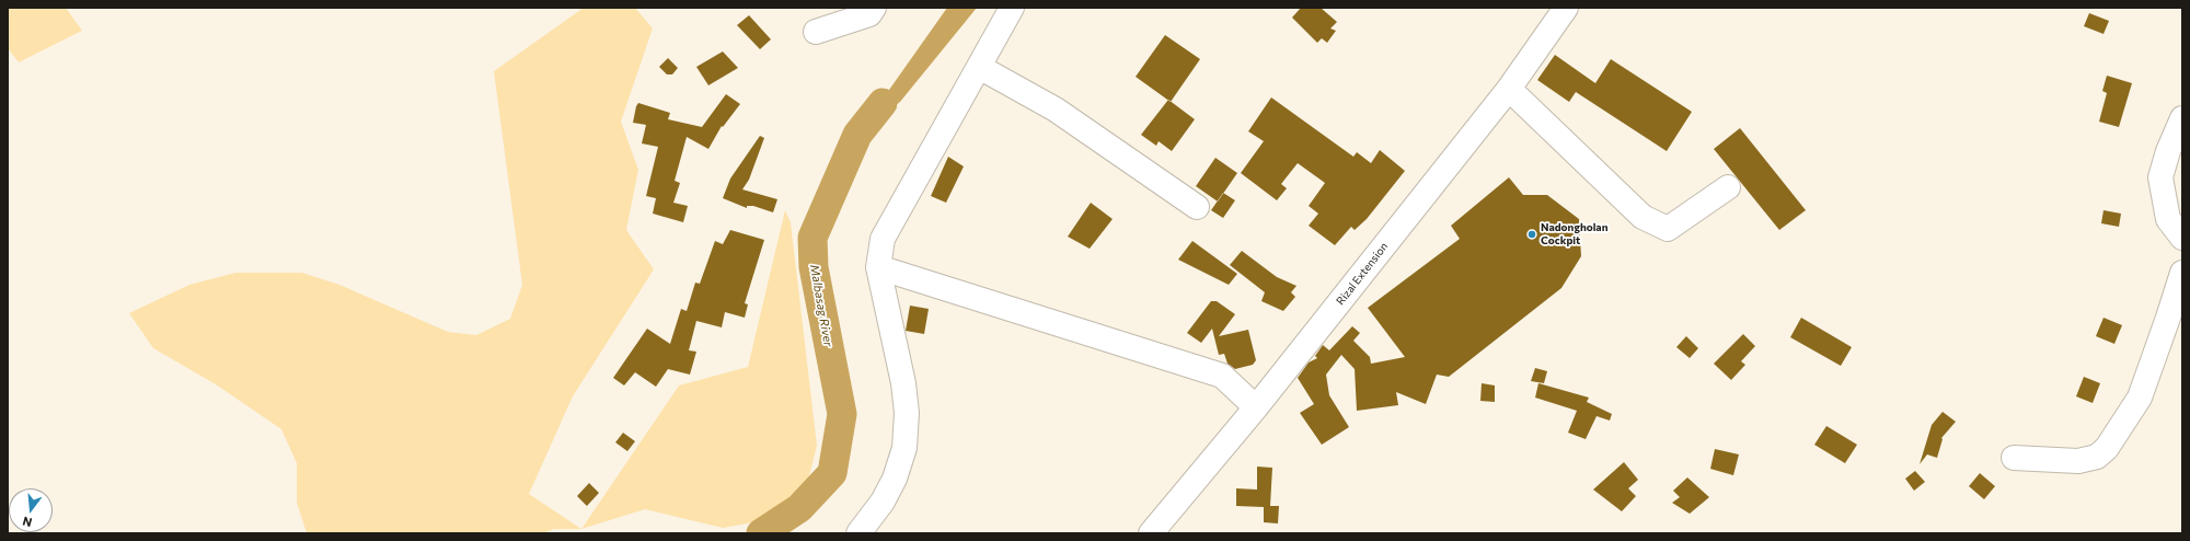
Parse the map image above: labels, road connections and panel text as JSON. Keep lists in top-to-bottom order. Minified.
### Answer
{"streets":{"street":["Rizal Extension"]},"water":["Malbasag River"],"places":["Nadongholan Cockpit"],"north":"bottom"}
